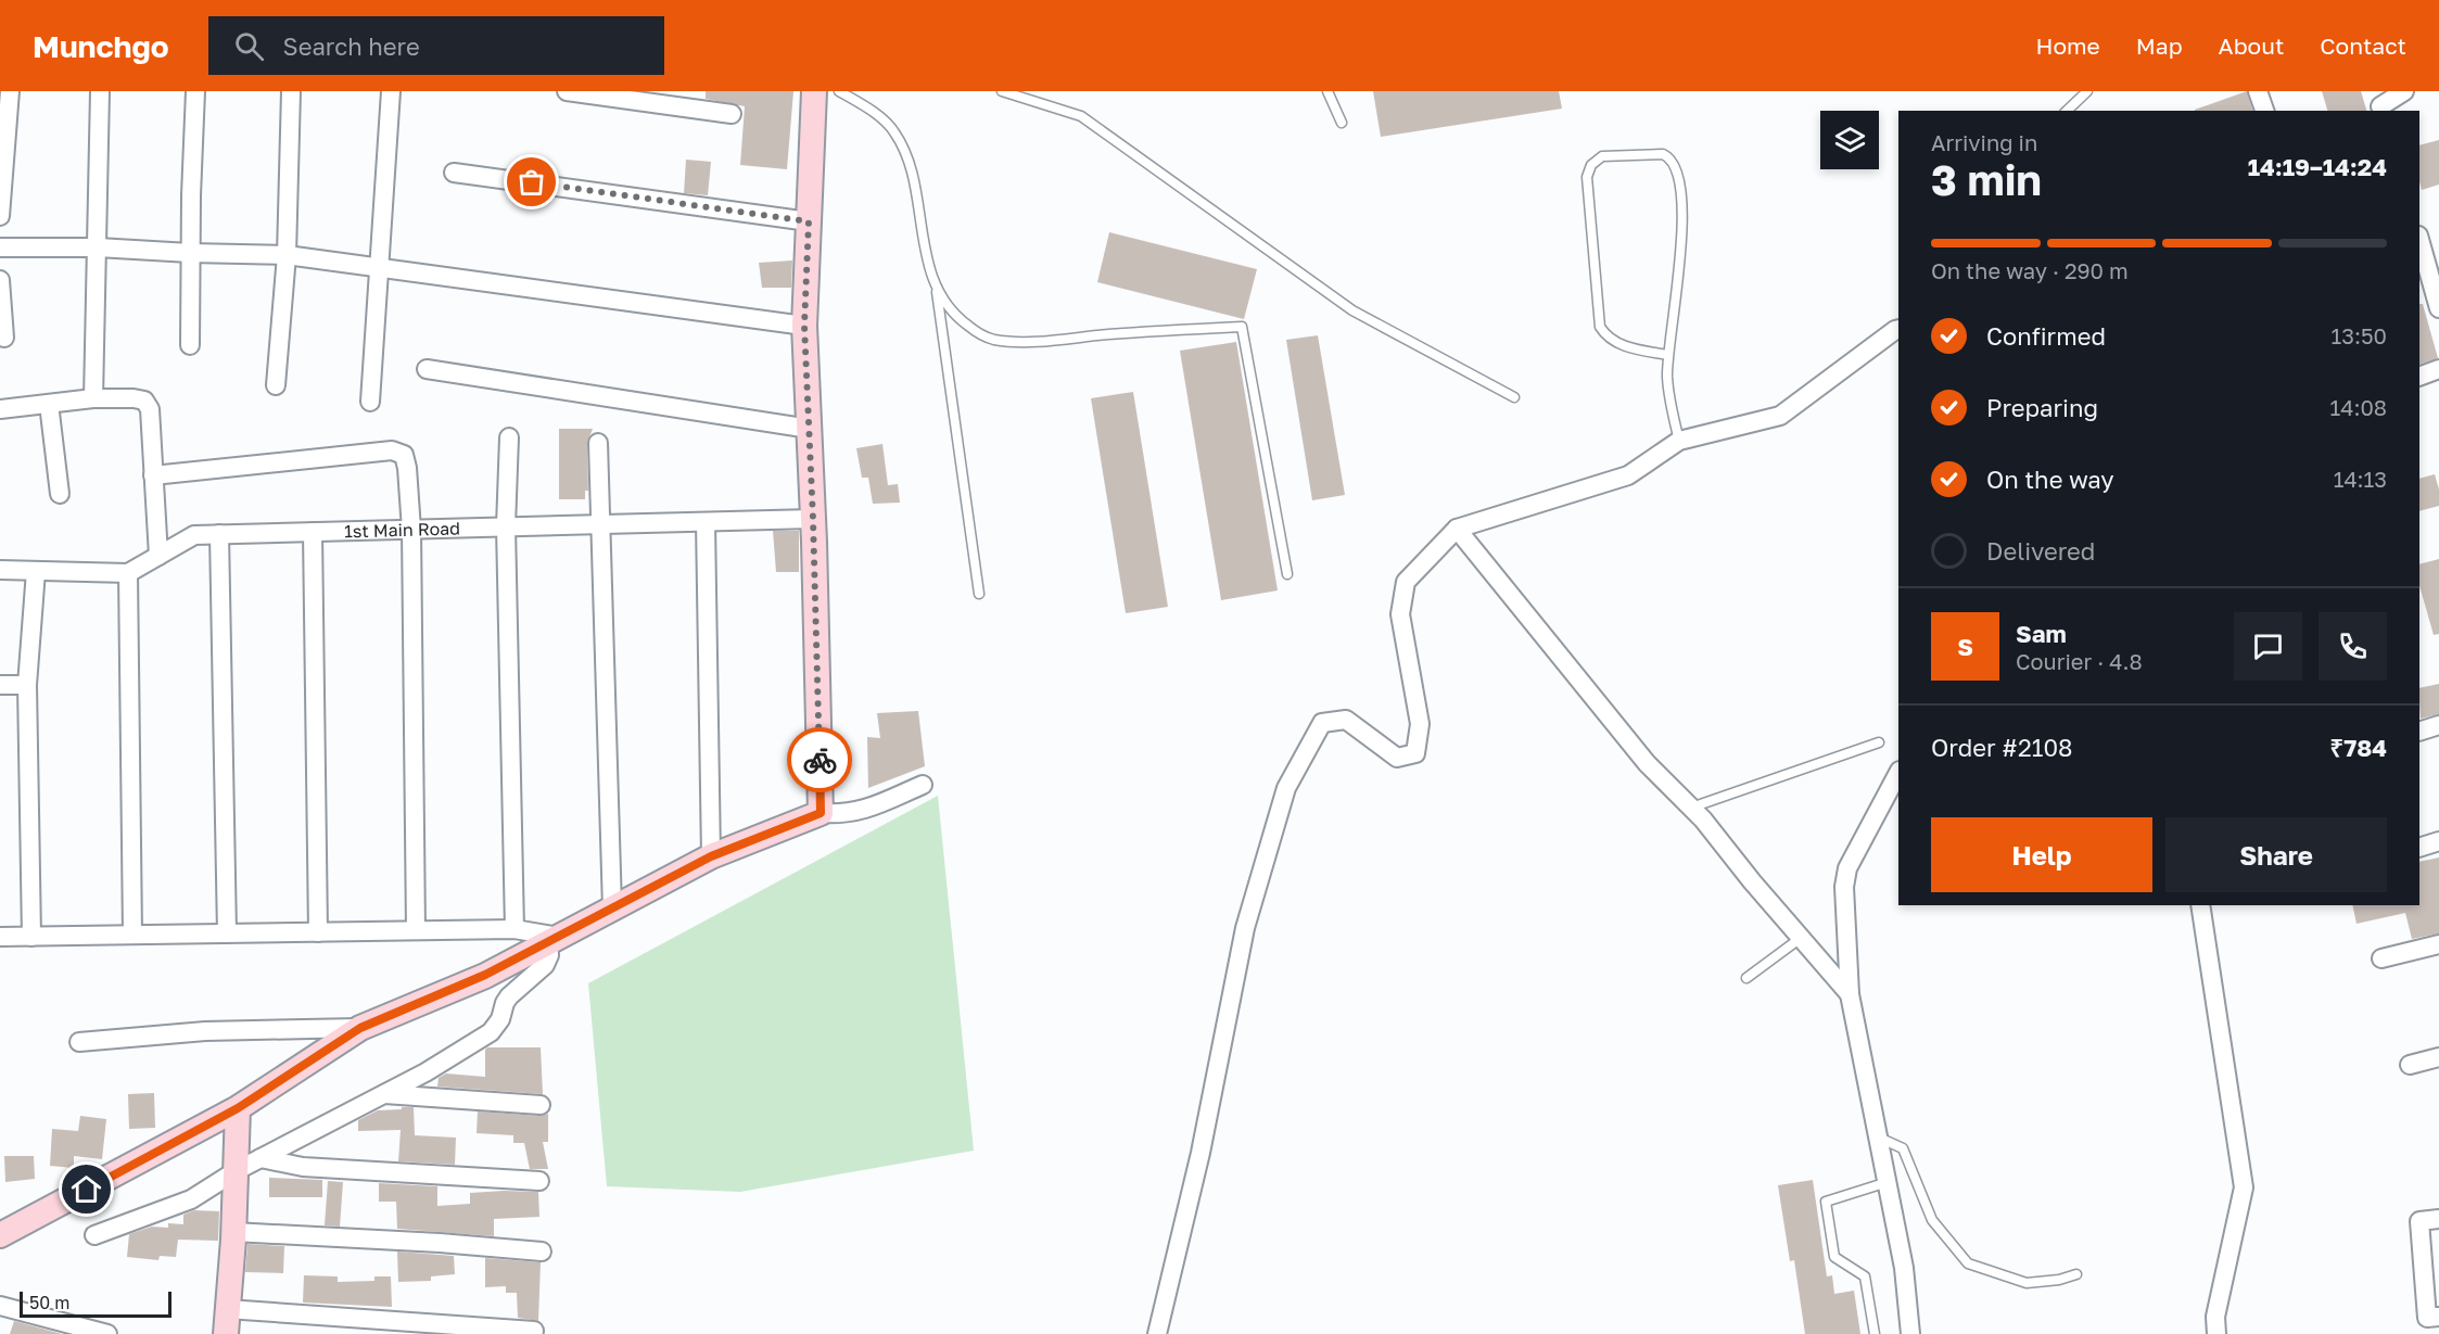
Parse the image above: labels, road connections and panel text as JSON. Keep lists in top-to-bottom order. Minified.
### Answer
{"streets":{"street":["1st Main Road"]},"scale_bar":"50 m","page":{"header":"Munchgo","search":"Search here","nav":["Home","Map","About","Contact"],"heading":["3 min","Arriving in","14:19–14:24"],"panel":["Sam","Courier · 4.8","Order #2108","₹784"],"bar":"On the way · 290 m","list":[["Confirmed","13:50"],["Preparing","14:08"],["On the way","14:13"],"Delivered"],"round":"S","buttons":["Help","Share"],"scale":"50 m"}}
